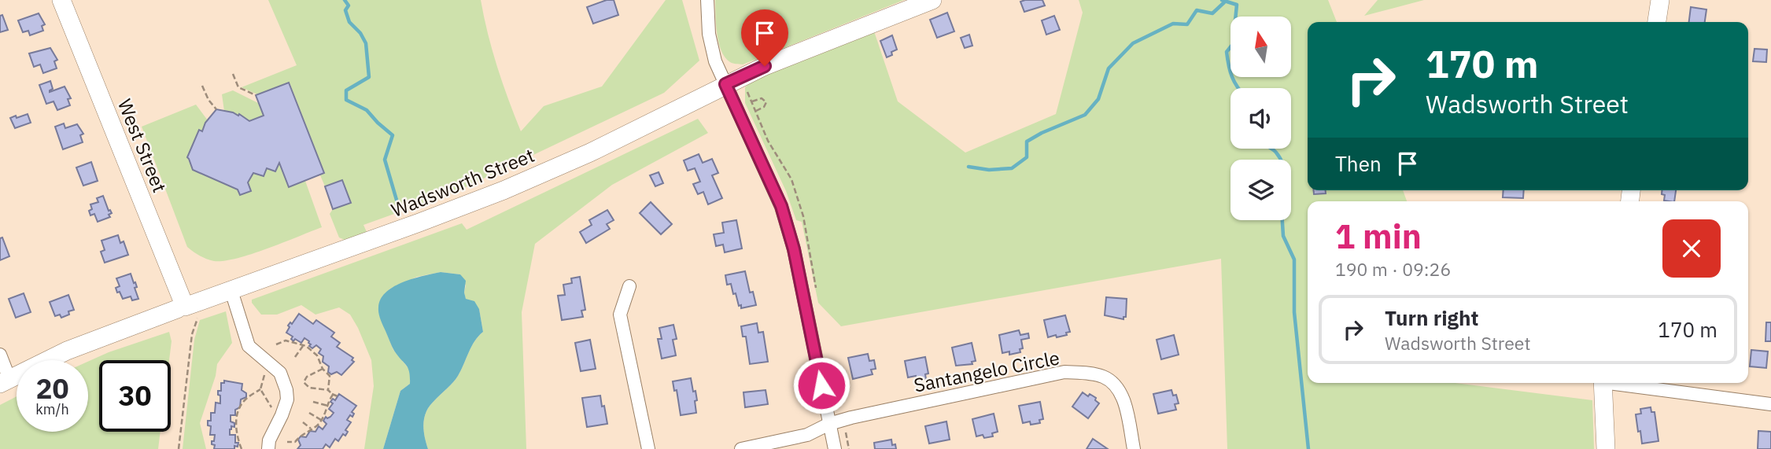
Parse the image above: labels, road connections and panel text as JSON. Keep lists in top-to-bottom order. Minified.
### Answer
{"streets":{"street":["West Street","Wadsworth Street","Santangelo Circle"]},"crossings":[["West Street","Wadsworth Street"]],"north":"top","page":{"turn":["170 m","Wadsworth Street"],"then":"Then","heading":["1 min","190 m · 09:26"],"list":[{"name":"Turn right","note":"Wadsworth Street","value":"170 m"}],"speed":"20 km/h","limit":"30"}}
